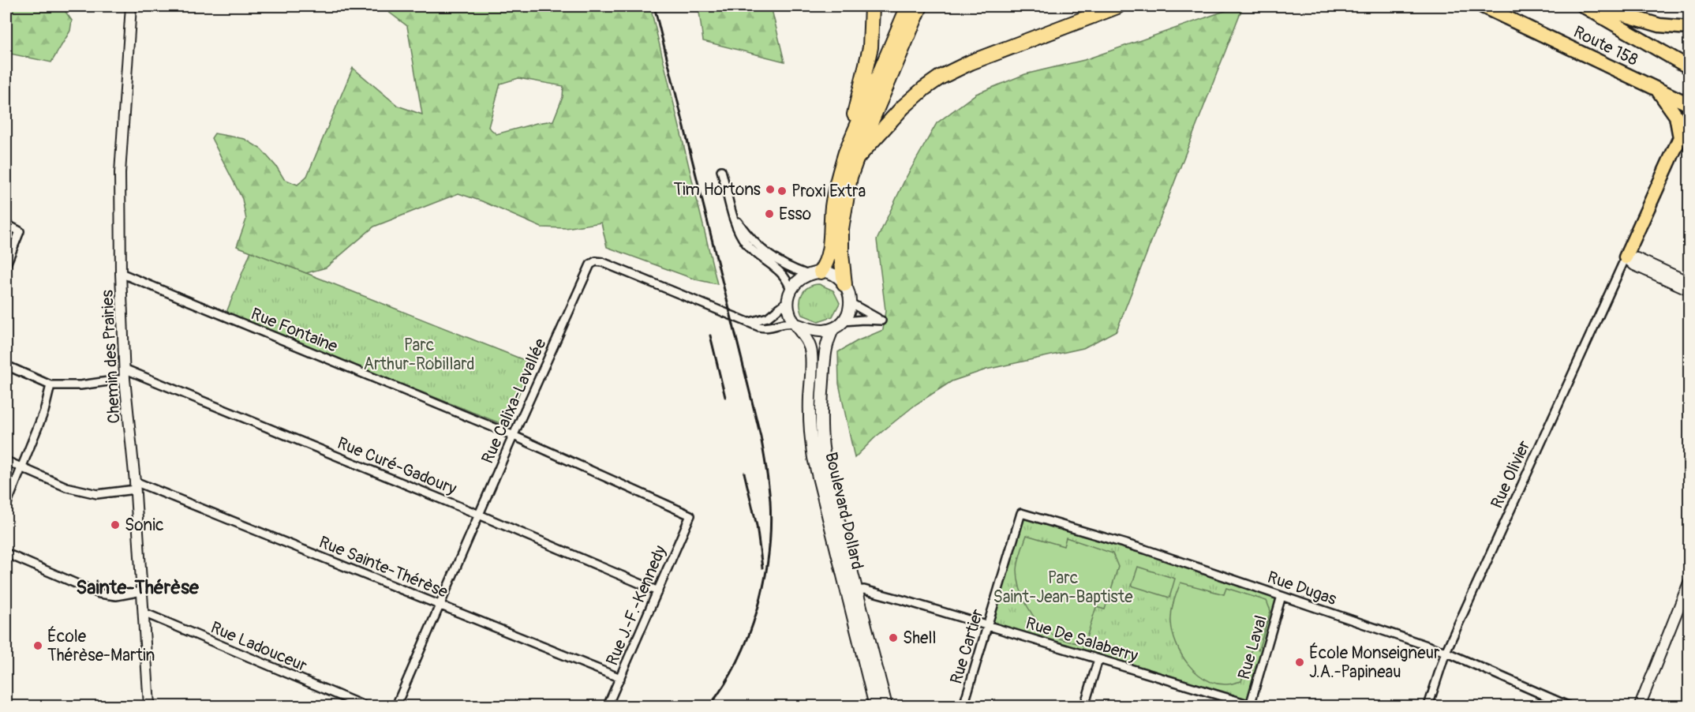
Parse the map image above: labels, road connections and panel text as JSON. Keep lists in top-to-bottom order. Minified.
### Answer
{"streets":{"highway":["Route 158"],"main road":["Boulevard Dollard"],"street":["Rue Fontaine","Chemin des Prairies","Rue Calixa-Lavallée","Rue Curé-Gadoury","Rue Olivier","Rue Sainte-Thérèse","Rue Dugas","Rue J.-F.-Kennedy","Rue De Salaberry","Rue Ladouceur","Rue Cartier","Rue Laval"]},"crossings":[["Rue Fontaine","Chemin des Prairies"],["Rue Fontaine","Rue Calixa-Lavallée"],["Rue Fontaine","Rue J.-F.-Kennedy"],["Chemin des Prairies","Rue Curé-Gadoury"],["Chemin des Prairies","Rue Sainte-Thérèse"],["Chemin des Prairies","Rue Ladouceur"],["Rue Calixa-Lavallée","Rue Curé-Gadoury"],["Rue Calixa-Lavallée","Boulevard Dollard"],["Rue Calixa-Lavallée","Rue Sainte-Thérèse"],["Rue Curé-Gadoury","Rue J.-F.-Kennedy"],["Rue Olivier","Rue Dugas"],["Boulevard Dollard","Rue De Salaberry"],["Rue Sainte-Thérèse","Rue J.-F.-Kennedy"],["Rue Dugas","Rue Cartier"],["Rue Dugas","Rue Laval"],["Rue De Salaberry","Rue Cartier"],["Rue De Salaberry","Rue Laval"]],"districts":["Sainte-Thérèse"],"parks":["Parc Arthur-Robillard","Parc Saint-Jean-Baptiste"],"places":["Tim Hortons","Proxi Extra","Esso","Sonic","Shell","École Thérèse-Martin","École Monseigneur J.A.-Papineau"]}
